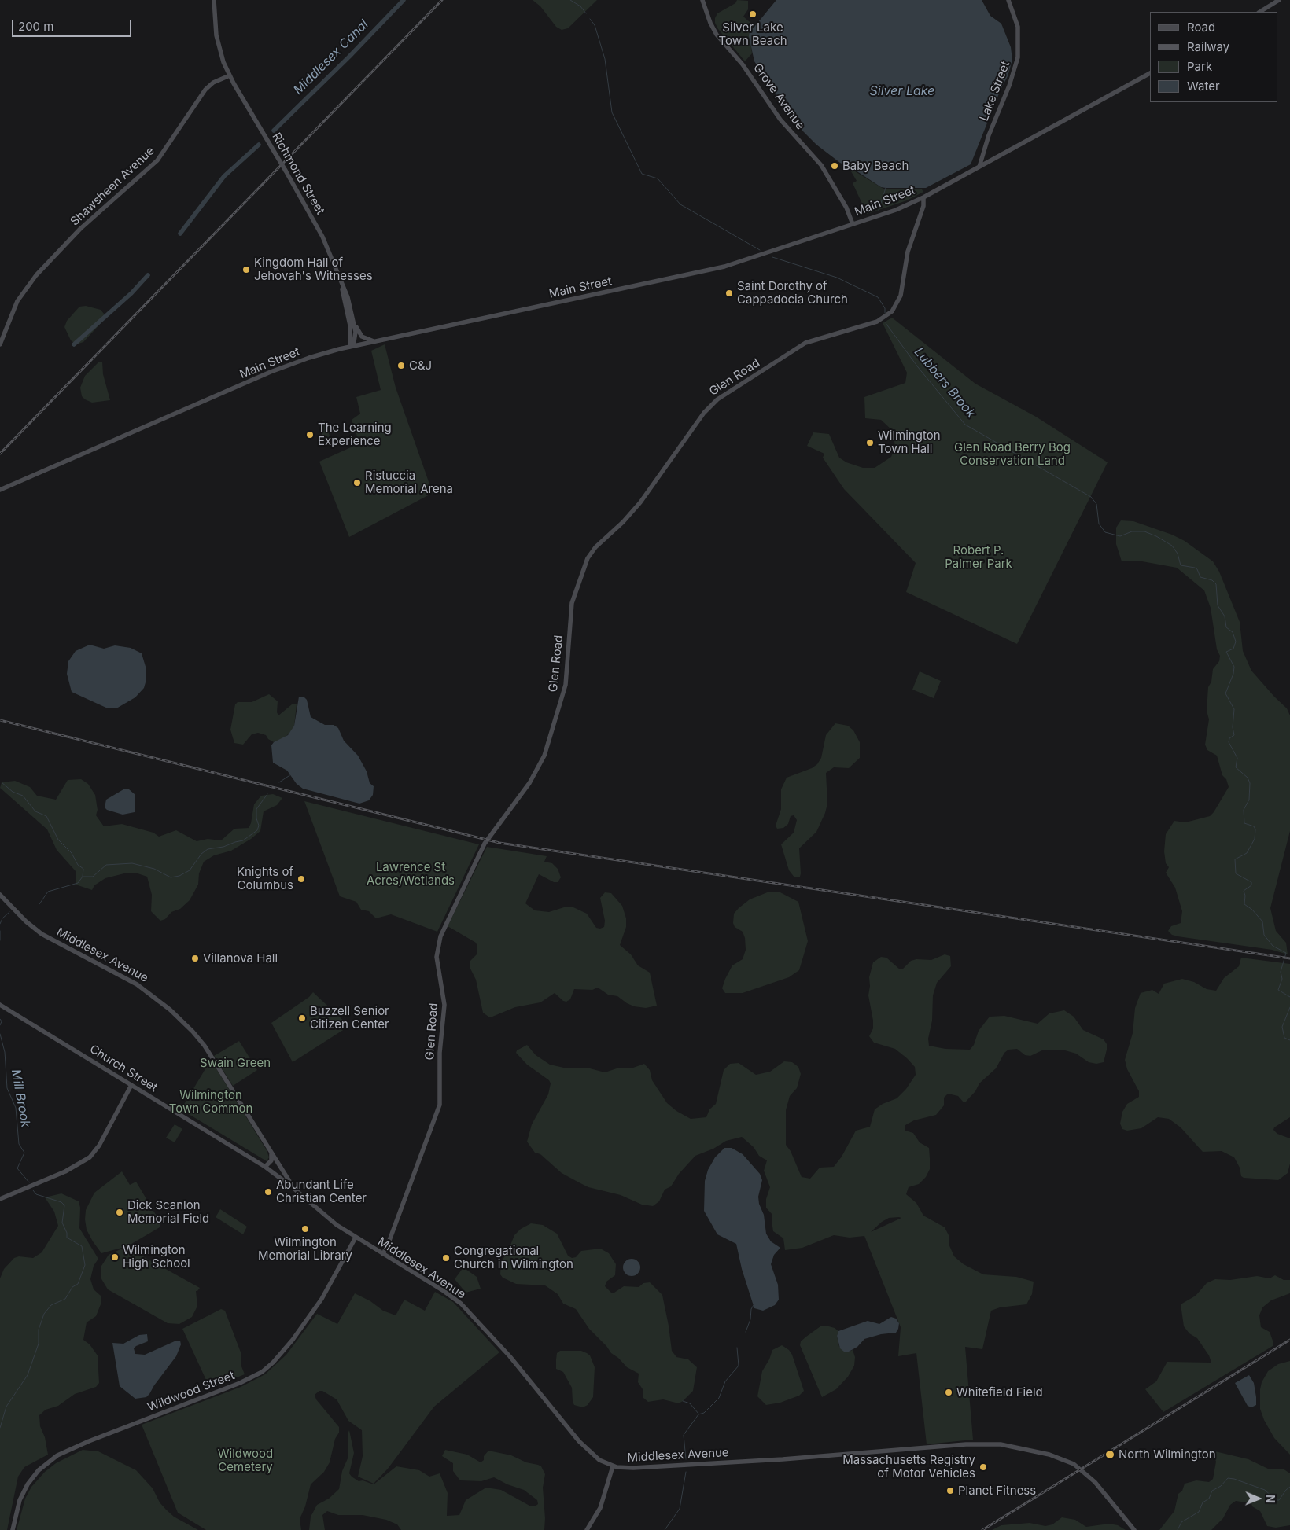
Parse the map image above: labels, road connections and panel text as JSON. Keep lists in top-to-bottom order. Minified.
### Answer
{"streets":{"street":["Lake Street","Grove Avenue","Richmond Street","Shawsheen Avenue","Main Street","Glen Road","Middlesex Avenue","Church Street","Wildwood Street"]},"crossings":[["Lake Street","Main Street"],["Grove Avenue","Main Street"],["Richmond Street","Shawsheen Avenue"],["Richmond Street","Main Street"],["Main Street","Glen Road"],["Glen Road","Middlesex Avenue"],["Middlesex Avenue","Church Street"],["Middlesex Avenue","Wildwood Street"]],"water":["Middlesex Canal","Silver Lake","Lubbers Brook","Mill Brook"],"parks":["Glen Road Berry Bog Conservation Land","Robert P. Palmer Park","Lawrence St Acres/Wetlands","Swain Green","Wilmington Town Common","Wildwood Cemetery"],"places":["Silver Lake Town Beach","Baby Beach","Kingdom Hall of Jehovah's Witnesses","Saint Dorothy of Cappadocia Church","C&J","The Learning Experience","Wilmington Town Hall","Ristuccia Memorial Arena","Knights of Columbus","Villanova Hall","Buzzell Senior Citizen Center","Abundant Life Christian Center","Dick Scanlon Memorial Field","Wilmington Memorial Library","Wilmington High School","Congregational Church in Wilmington","Whitefield Field","North Wilmington","Massachusetts Registry of Motor Vehicles","Planet Fitness"],"legend":["Road","Railway","Park","Water"],"scale_bar":"200 m","north":"right"}
